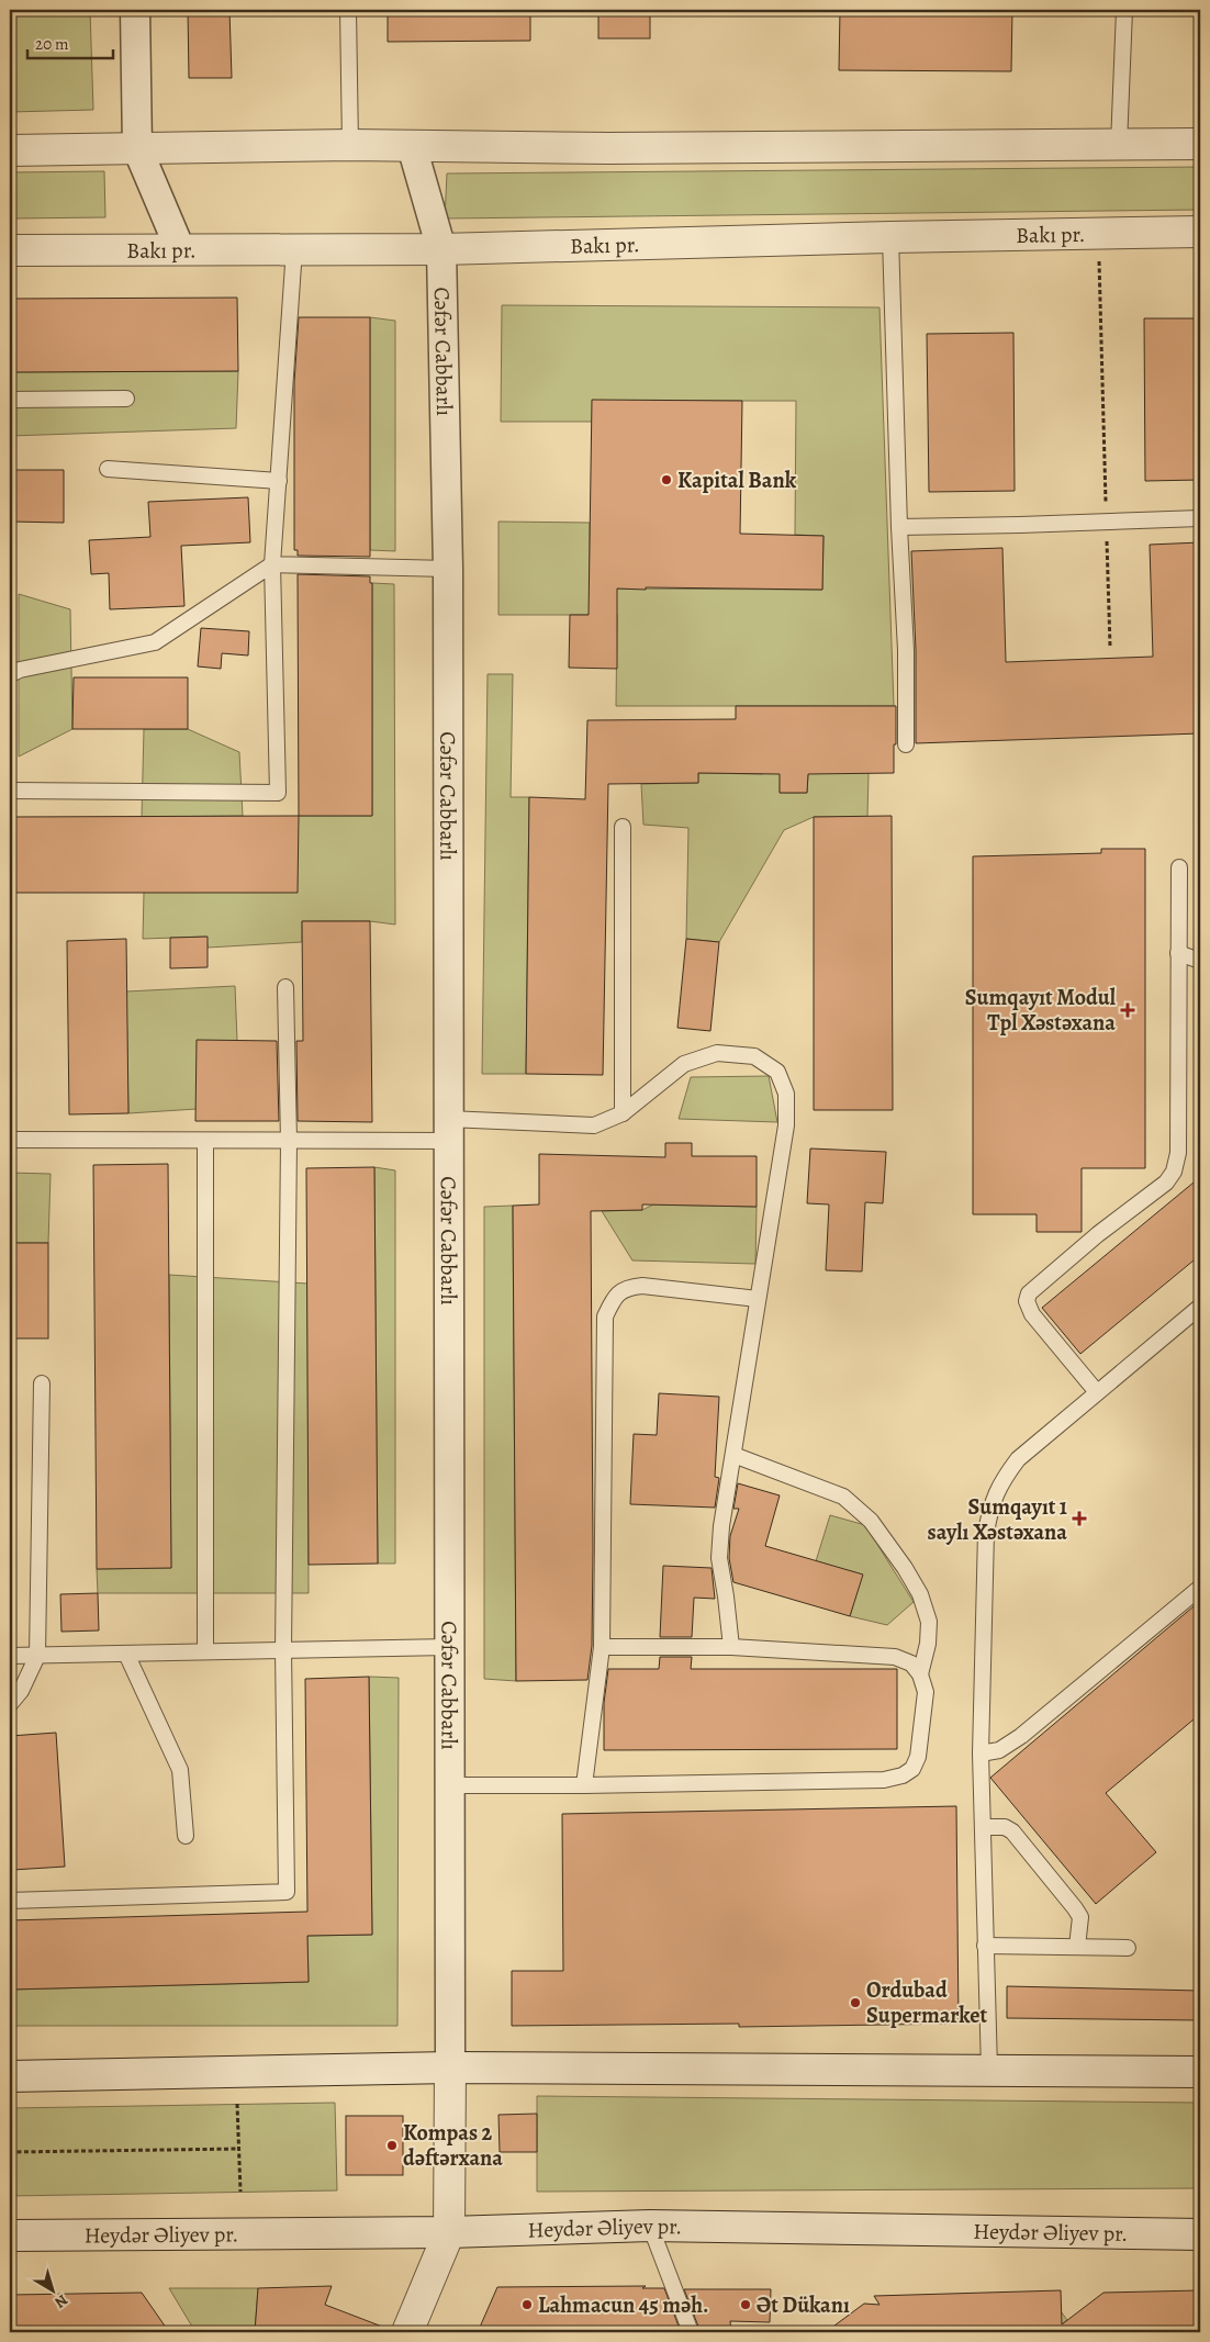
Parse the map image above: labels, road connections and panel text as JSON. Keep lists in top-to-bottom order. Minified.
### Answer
{"streets":{"street":["Bakı pr.","Cəfər Cabbarlı","Heydər Əliyev pr."]},"crossings":[["Bakı pr.","Cəfər Cabbarlı"],["Cəfər Cabbarlı","Heydər Əliyev pr."]],"places":{"other":["Kapital Bank","Ordubad Supermarket","Kompas 2 dəftərxana","Lahmacun 45 mәh.","Әt Dükanı"],"health":["Sumqayıt Modul Tpl Xəstəxana","Sumqayıt 1 saylı Xəstəxana"]},"scale_bar":"20 m","north":"bottom right"}
